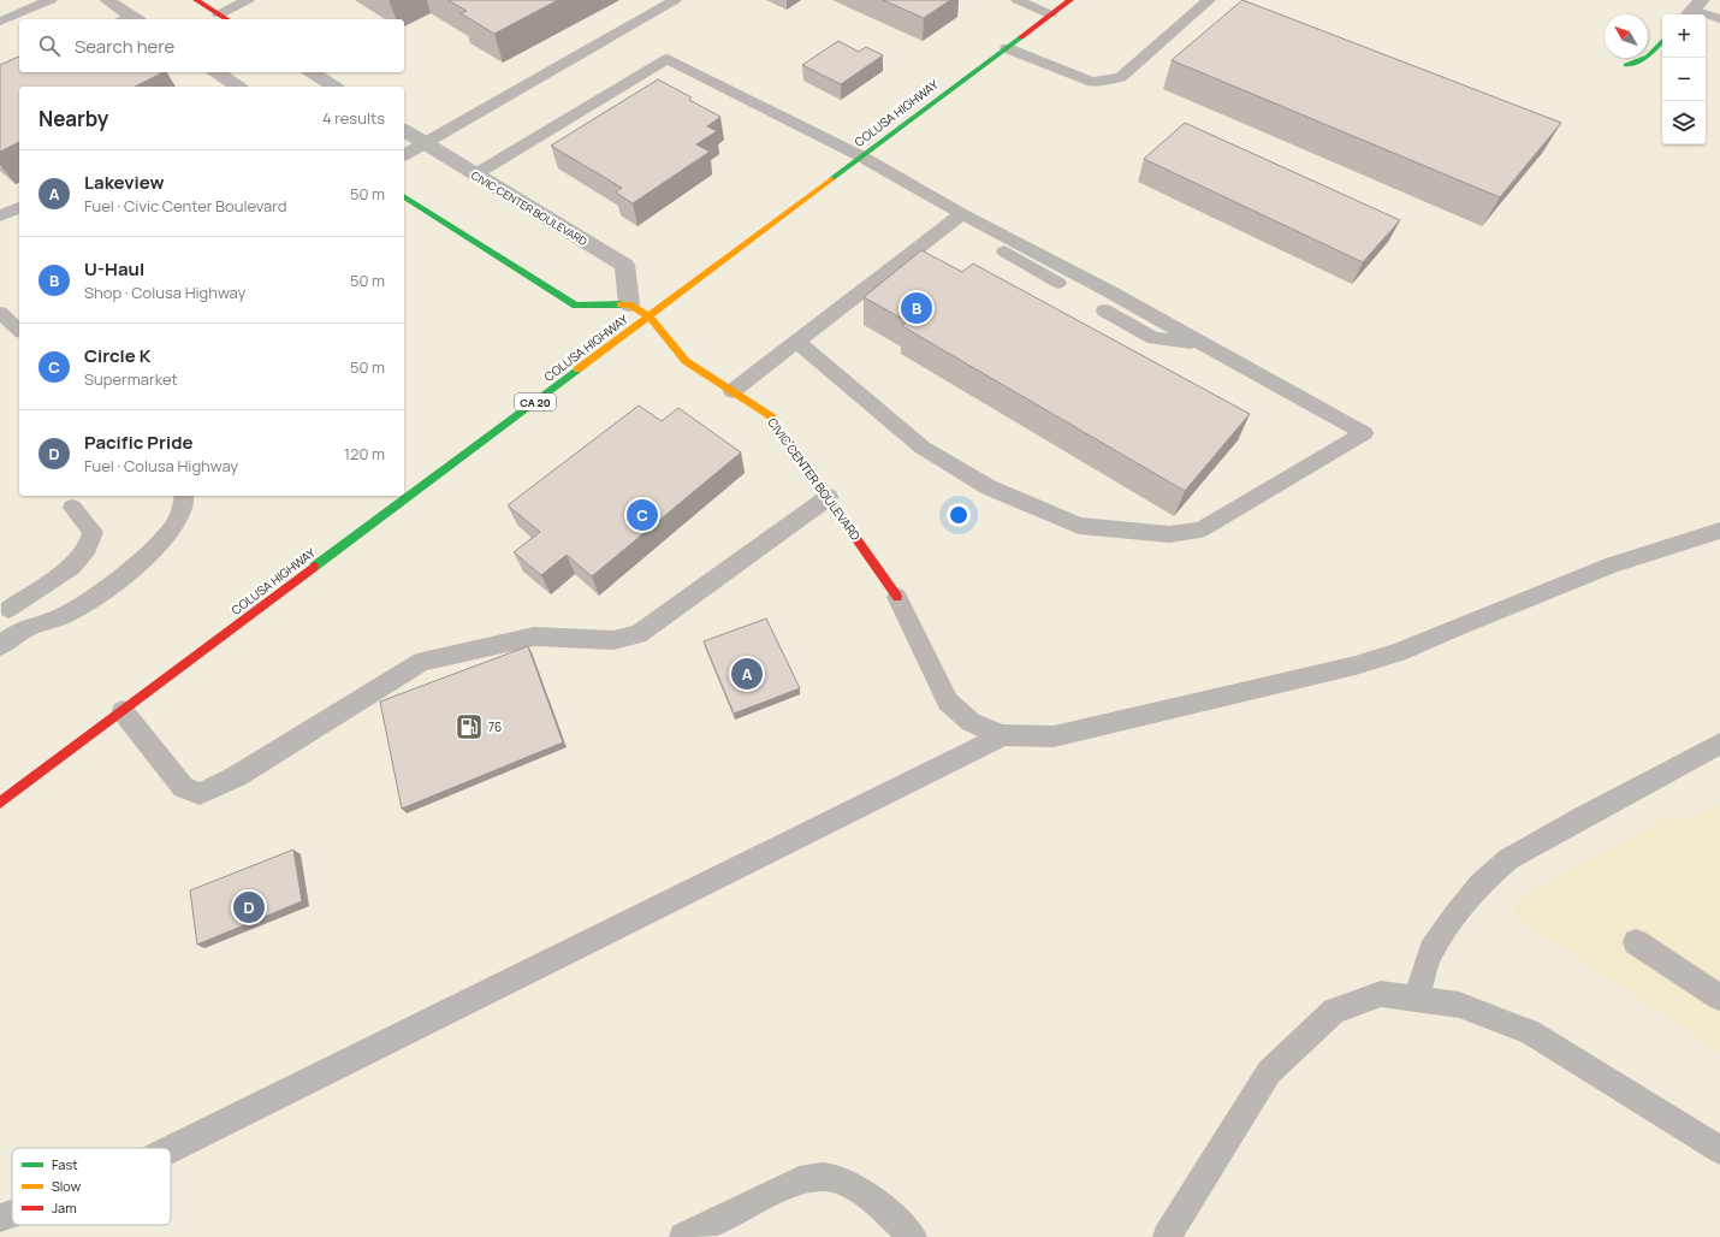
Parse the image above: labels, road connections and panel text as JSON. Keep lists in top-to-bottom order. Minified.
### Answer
{"streets":{"main road":["COLUSA HIGHWAY","CIVIC CENTER BOULEVARD","CA 20"]},"crossings":[["COLUSA HIGHWAY","CIVIC CENTER BOULEVARD"]],"places":{"fuel station":["76"]},"legend":["Fast","Slow","Jam"],"north":"top left","page":{"map_buttons":["+","−"],"search":"Search here","heading":["Nearby","4 results"],"list":[{"mark":"A","name":"Lakeview","note":"Fuel · Civic Center Boulevard","value":"50 m"},{"mark":"B","name":"U-Haul","note":"Shop · Colusa Highway","value":"50 m"},{"mark":"C","name":"Circle K","note":"Supermarket","value":"50 m"},{"mark":"D","name":"Pacific Pride","note":"Fuel · Colusa Highway","value":"120 m"}],"pins":["B","C","A","D"]}}
